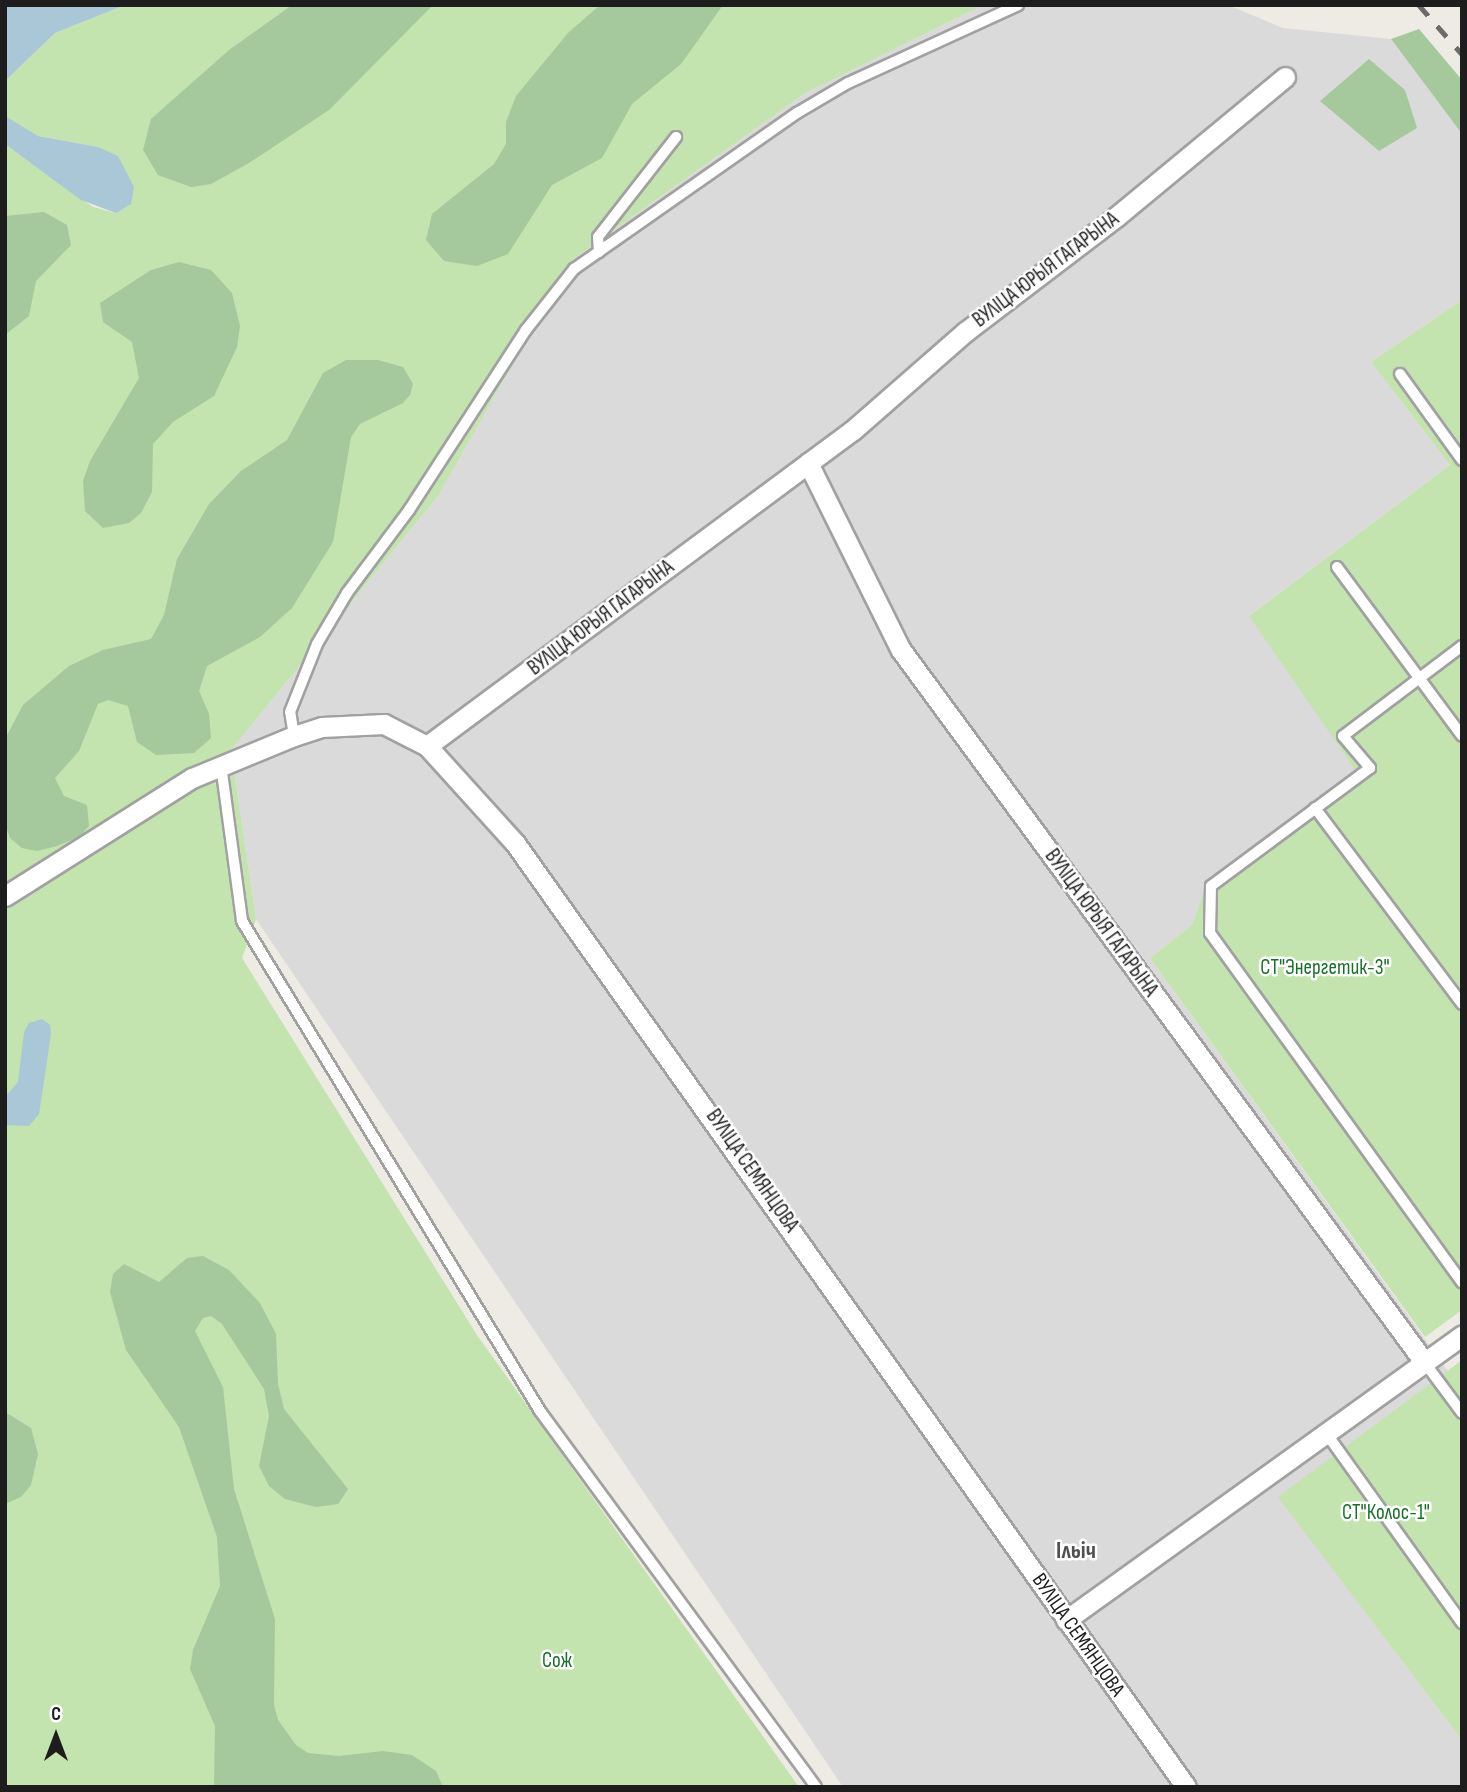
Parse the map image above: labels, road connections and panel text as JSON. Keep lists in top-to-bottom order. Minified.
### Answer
{"streets":{"street":["ВУЛІЦА ЮРЫЯ ГАГАРЫНА","ВУЛІЦА СЕМЯНЦОВА"]},"crossings":[["ВУЛІЦА ЮРЫЯ ГАГАРЫНА","ВУЛІЦА СЕМЯНЦОВА"]],"districts":["Ільіч"],"parks":["СТ\"Энергетик-3\"","СТ\"Колос-1\"","Сож"],"north":"top"}
